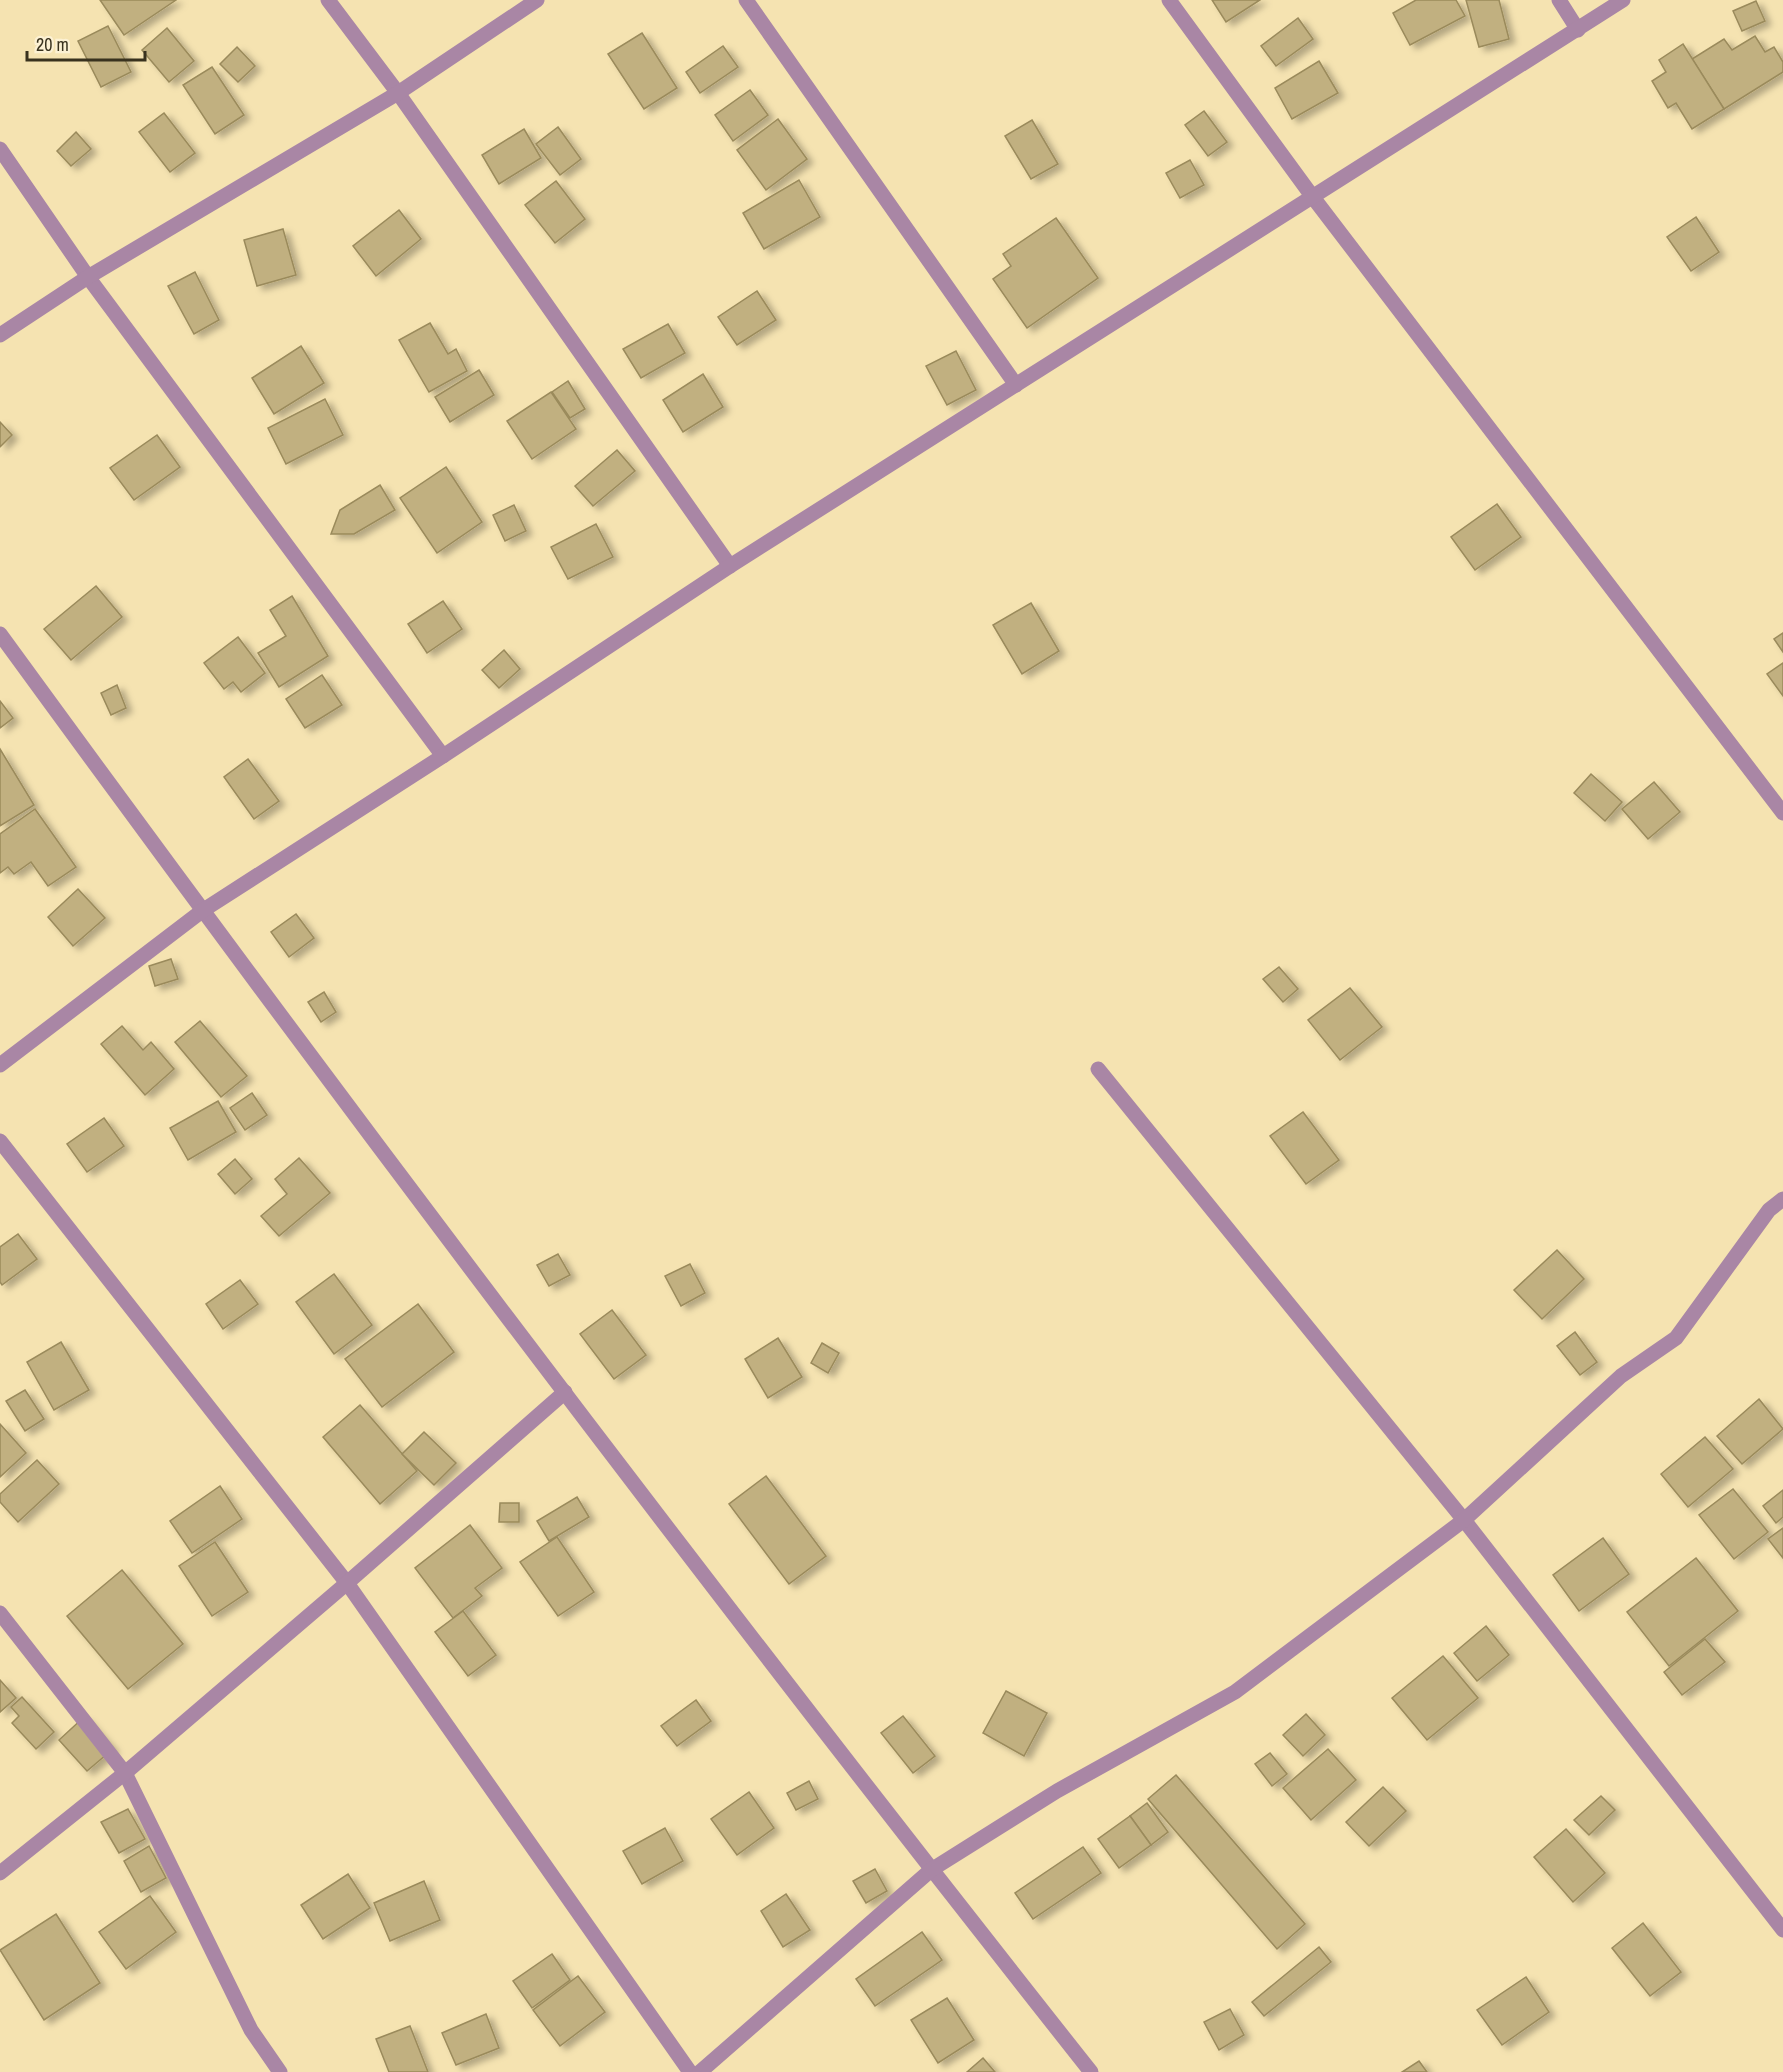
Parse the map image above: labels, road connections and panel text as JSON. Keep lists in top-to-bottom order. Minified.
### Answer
{"scale_bar":"20 m"}
